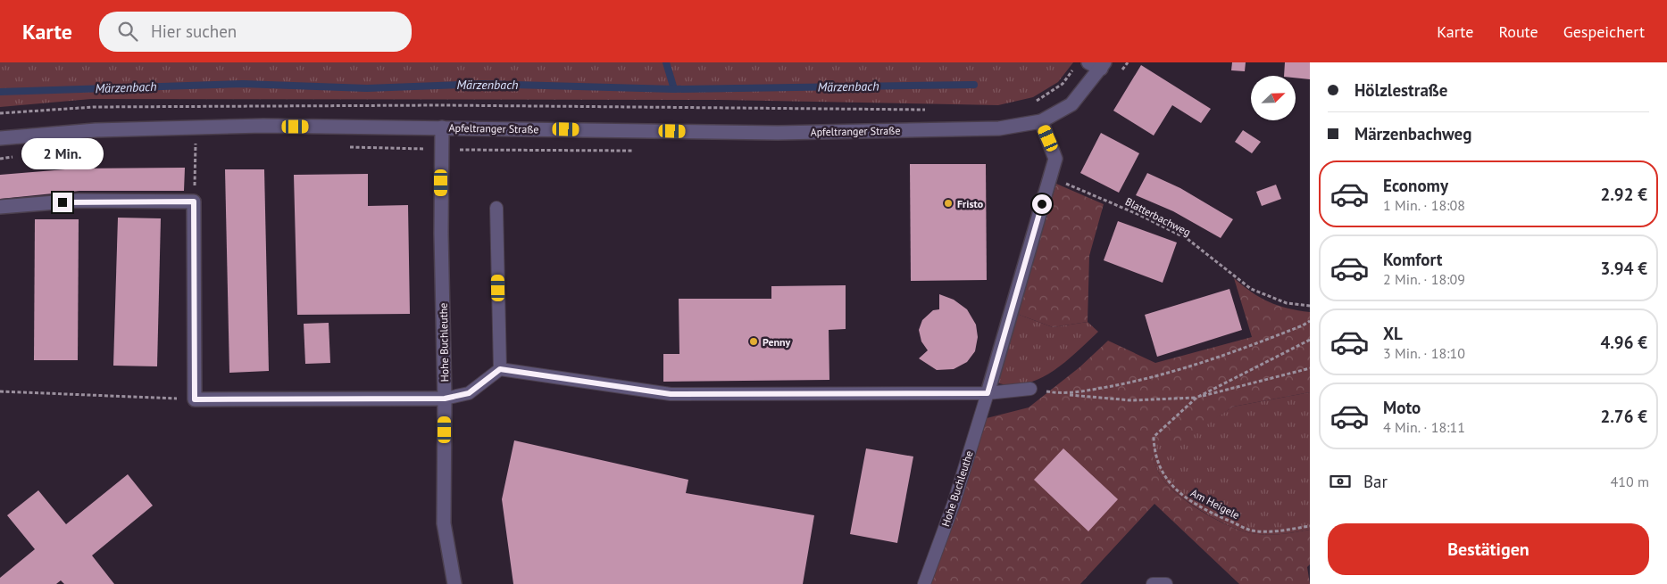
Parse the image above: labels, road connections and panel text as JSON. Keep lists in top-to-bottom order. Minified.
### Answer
{"streets":{"street":["Apfeltranger Straße","Hohe Buchleuthe"],"path":["Blatterbachweg","Am Heigele"]},"crossings":[["Apfeltranger Straße","Hohe Buchleuthe"]],"water":["Märzenbach"],"places":["Fristo","Penny"],"north":"top right","page":{"header":"Karte","search":"Hier suchen","nav":["Karte","Route","Gespeichert"],"banner":["Hölzlestraße","Märzenbachweg"],"bubble":"2 Min.","list":[{"name":"Economy","note":"1 Min. · 18:08","value":"2.92 €"},{"name":"Komfort","note":"2 Min. · 18:09","value":"3.94 €"},{"name":"XL","note":"3 Min. · 18:10","value":"4.96 €"},{"name":"Moto","note":"4 Min. · 18:11","value":"2.76 €"}],"pay":["Bar","410 m"],"buttons":"Bestätigen"}}
